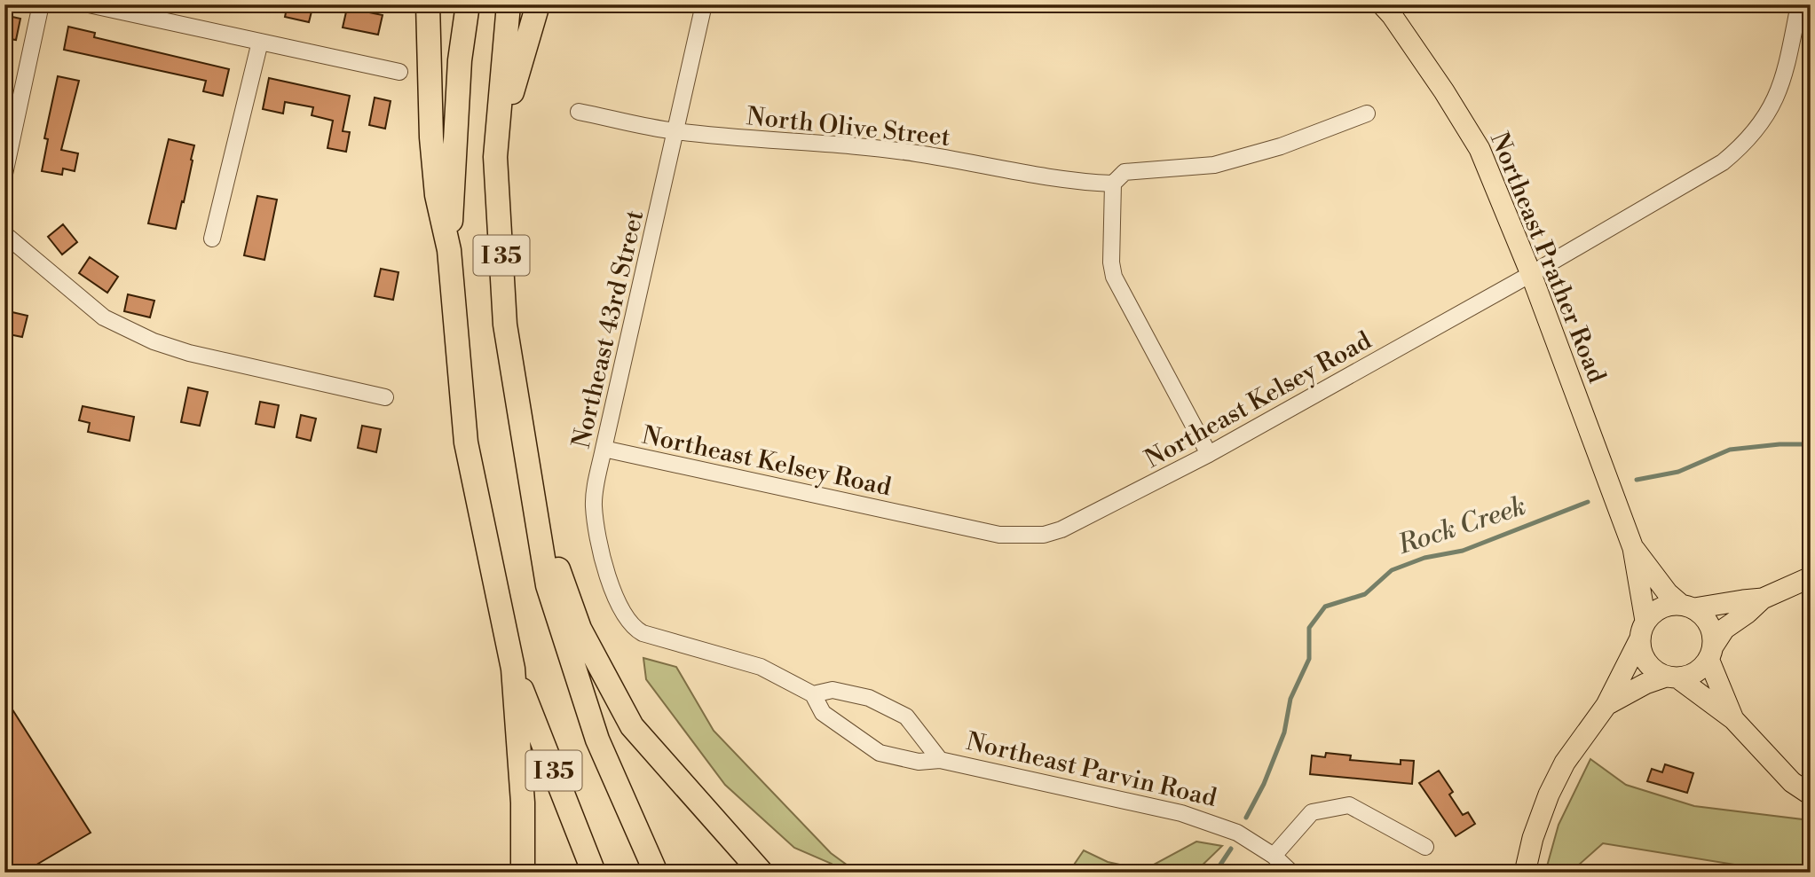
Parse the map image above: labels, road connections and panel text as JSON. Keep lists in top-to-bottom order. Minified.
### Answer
{"streets":{"highway":["I 35"],"main road":["Northeast Prather Road"],"street":["North Olive Street","Northeast 43rd Street","Northeast Kelsey Road","Northeast Parvin Road"]},"crossings":[["North Olive Street","Northeast 43rd Street"],["Northeast Prather Road","Northeast Kelsey Road"],["Northeast 43rd Street","Northeast Kelsey Road"],["Northeast 43rd Street","Northeast Parvin Road"]],"water":["Rock Creek"]}
